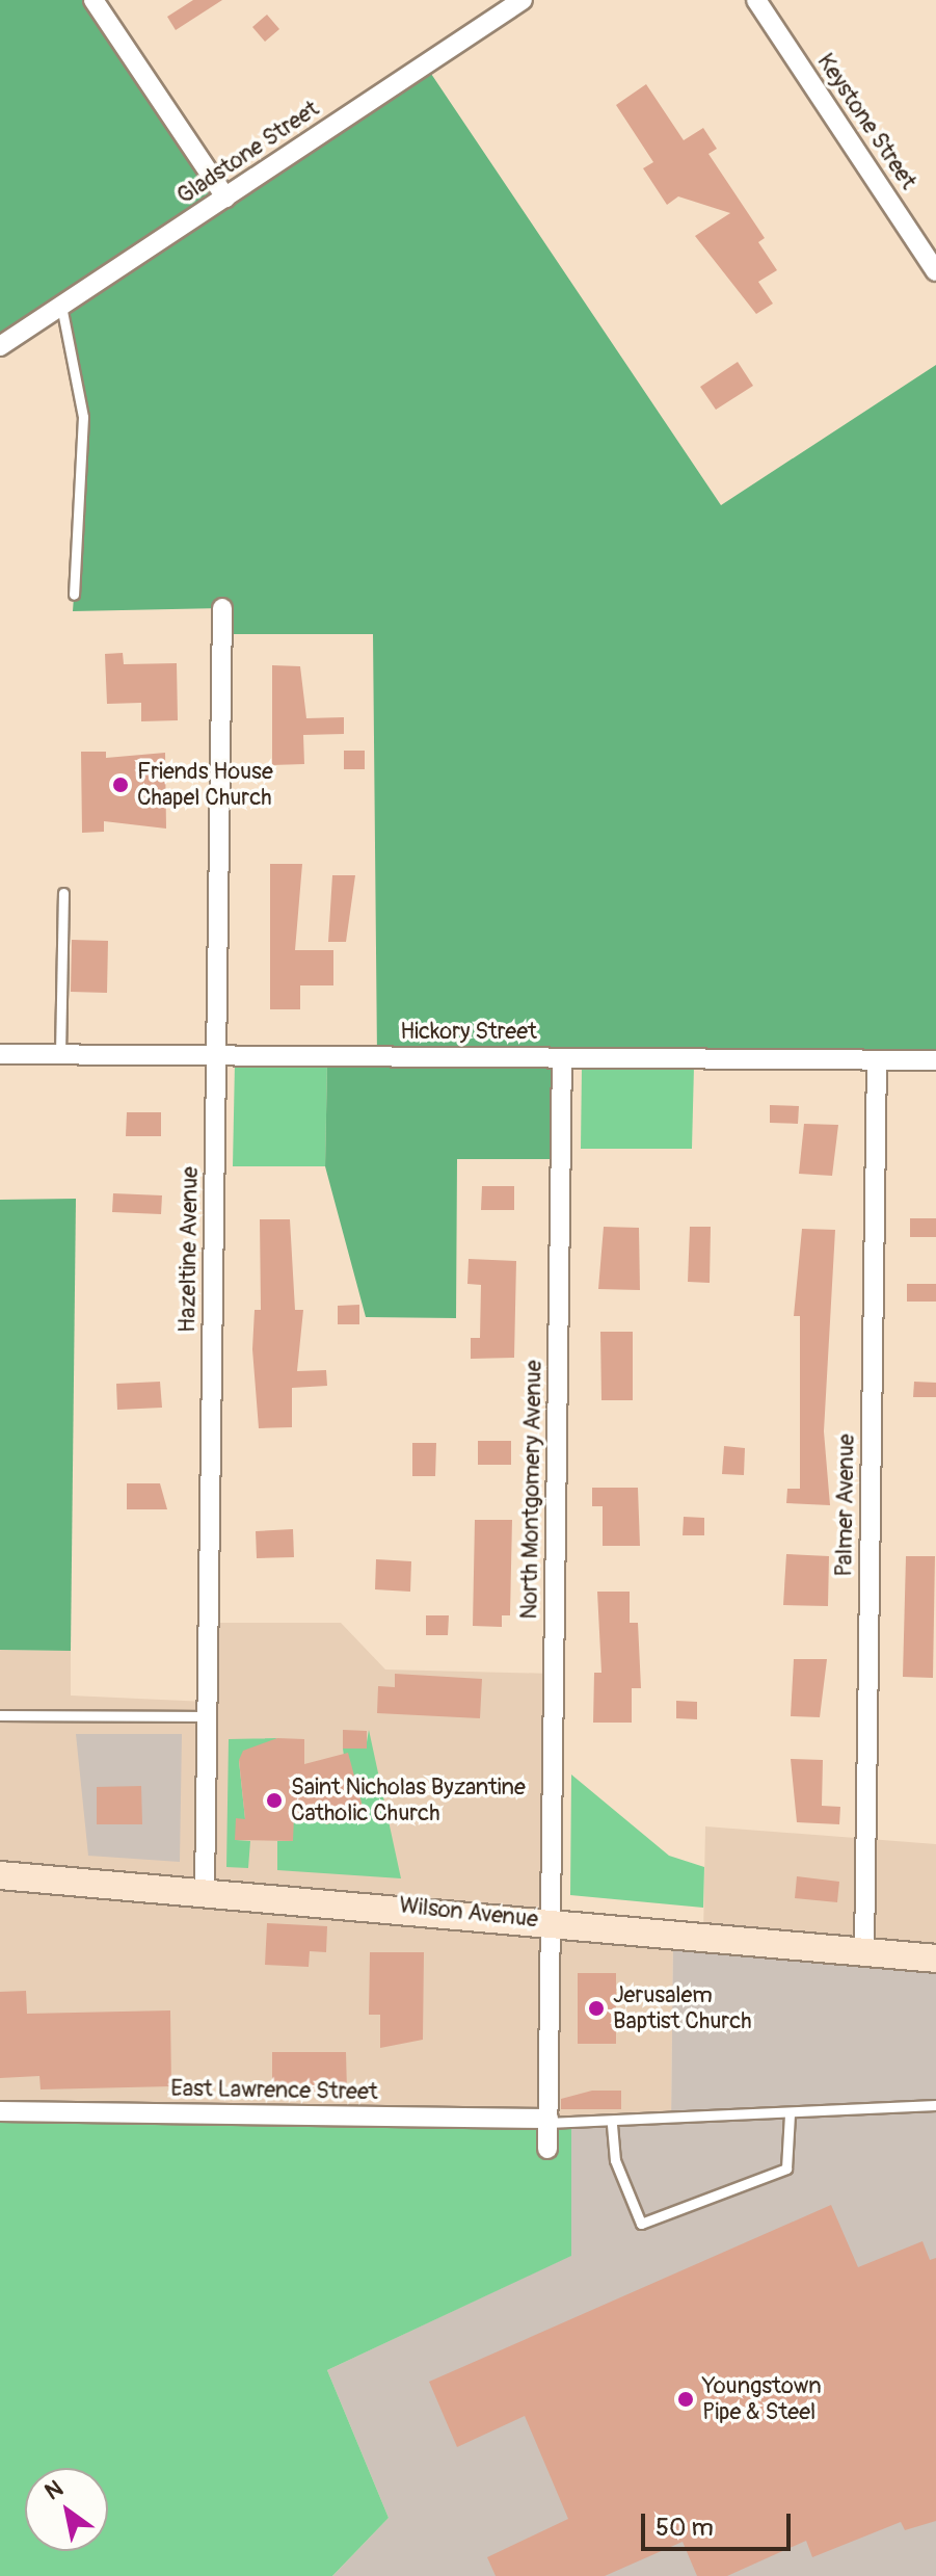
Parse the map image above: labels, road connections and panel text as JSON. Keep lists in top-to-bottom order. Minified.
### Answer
{"streets":{"main road":["Wilson Avenue"],"street":["Keystone Street","Gladstone Street","Hickory Street","Hazeltine Avenue","North Montgomery Avenue","Palmer Avenue","East Lawrence Street"]},"crossings":[["Hickory Street","Hazeltine Avenue"],["Hickory Street","North Montgomery Avenue"],["Hickory Street","Palmer Avenue"],["Hazeltine Avenue","Wilson Avenue"],["North Montgomery Avenue","Wilson Avenue"],["North Montgomery Avenue","East Lawrence Street"],["Palmer Avenue","Wilson Avenue"]],"places":["Friends House Chapel Church","Saint Nicholas Byzantine Catholic Church","Jerusalem Baptist Church","Youngstown Pipe & Steel"],"scale_bar":"50 m","north":"top left"}
